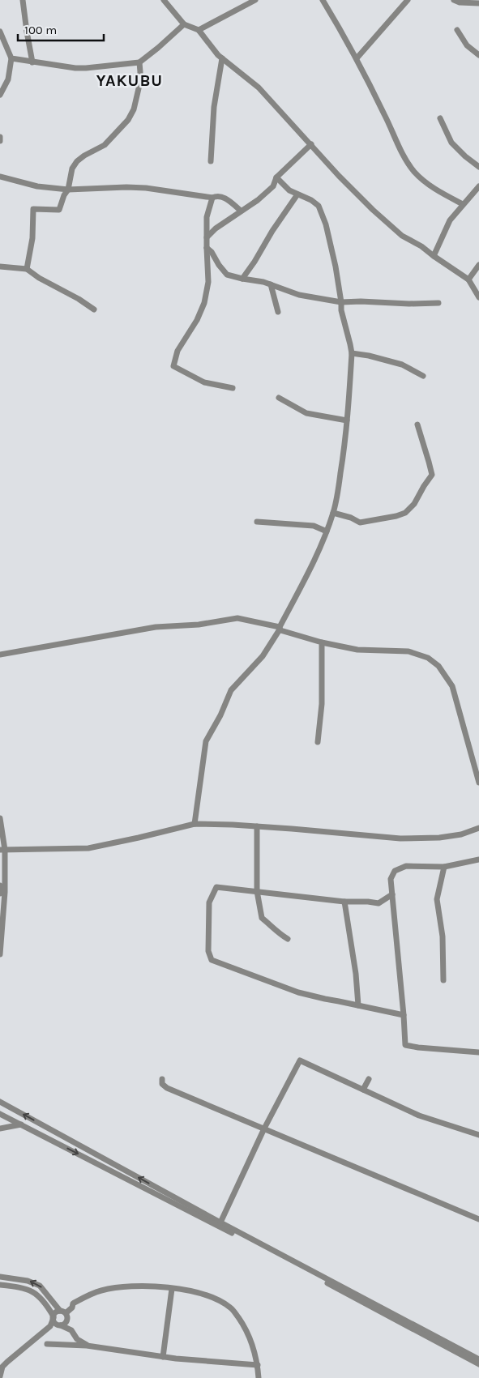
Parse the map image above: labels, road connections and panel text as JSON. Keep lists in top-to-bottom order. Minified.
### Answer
{"districts":["YAKUBU"],"scale_bar":"100 m"}
